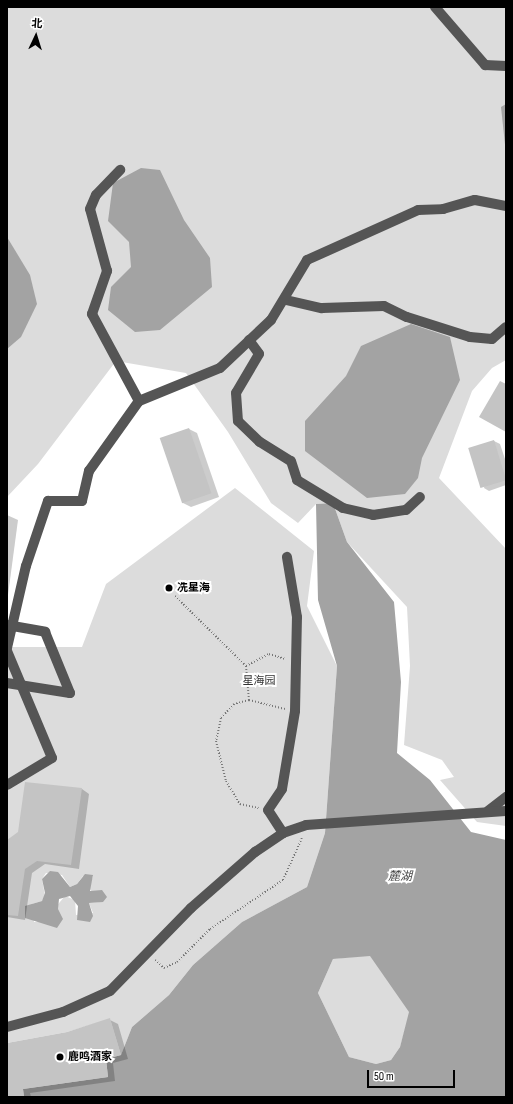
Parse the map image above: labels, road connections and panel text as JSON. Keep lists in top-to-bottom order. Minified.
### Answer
{"water":["麓湖"],"parks":["星海园"],"places":["冼星海","鹿鸣酒家"],"scale_bar":"50 m","north":"top"}
